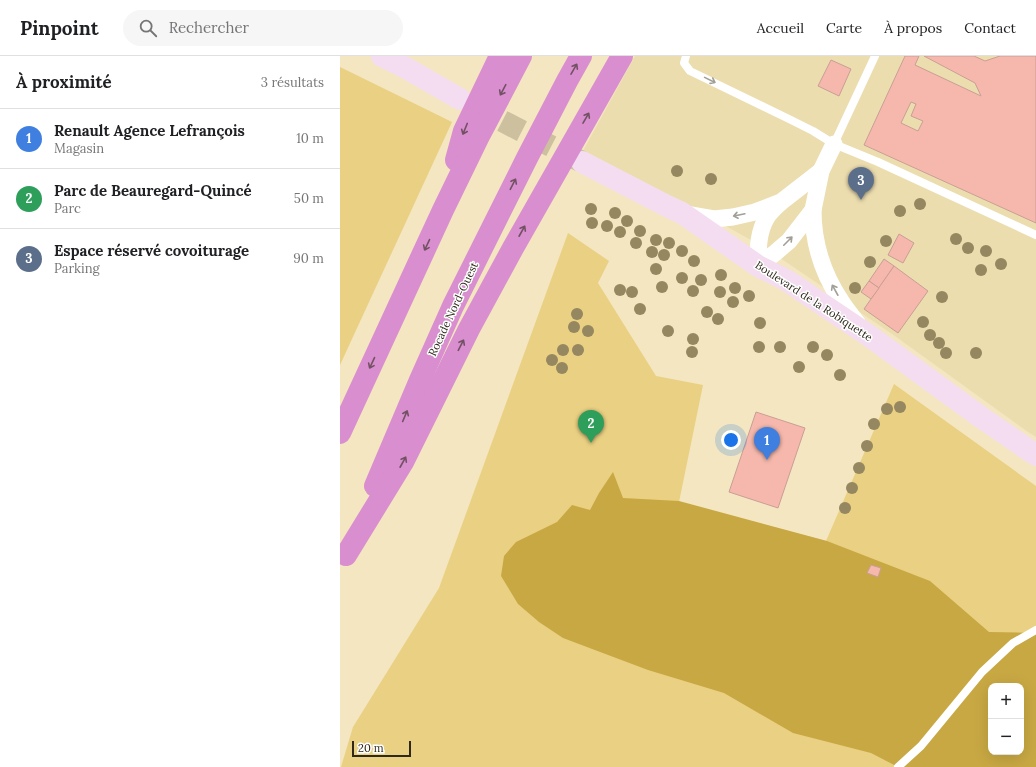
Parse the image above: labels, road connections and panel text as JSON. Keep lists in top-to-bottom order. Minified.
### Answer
{"streets":{"highway":["Rocade Nord-Ouest"],"main road":["Boulevard de la Robiquette"]},"scale_bar":"20 m","page":{"header":"Pinpoint","search":"Rechercher","nav":["Accueil","Carte","À propos","Contact"],"heading":["À proximité","3 résultats"],"list":[{"mark":"1","name":"Renault Agence Lefrançois","note":"Magasin","value":"10 m"},{"mark":"2","name":"Parc de Beauregard-Quincé","note":"Parc","value":"50 m"},{"mark":"3","name":"Espace réservé covoiturage","note":"Parking","value":"90 m"}],"pins":["3","2","1"],"map_buttons":["+","−"],"scale":"20 m"}}
